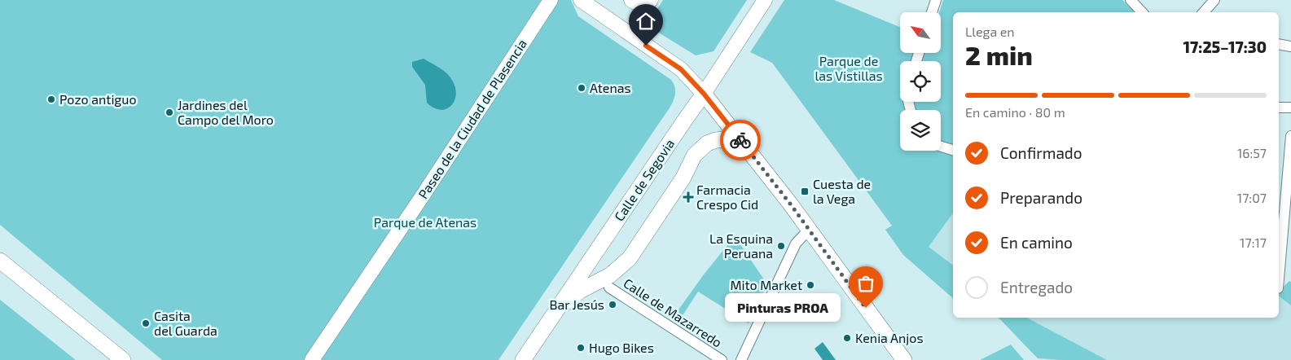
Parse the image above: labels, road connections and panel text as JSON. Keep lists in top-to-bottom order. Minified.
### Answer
{"streets":{"main road":["Calle de Segovia"],"street":["Paseo de la Ciudad de Plasencia","Calle de Mazarredo"]},"parks":["Parque de las Vistillas","Parque de Atenas"],"places":{"other":["Atenas","Pozo antiguo","Jardines del Campo del Moro","La Esquina Peruana","Mito Market","Bar Jesús","Pinturas PROA","Casita del Guarda","Kenia Anjos","Hugo Bikes"],"transit":["Cuesta de la Vega"],"health":["Farmacia Crespo Cid"]},"north":"top left","page":{"heading":["2 min","Llega en","17:25–17:30"],"bar":"En camino · 80 m","list":[["Confirmado","16:57"],["Preparando","17:07"],["En camino","17:17"],"Entregado"],"bubble":"Pinturas PROA"}}
